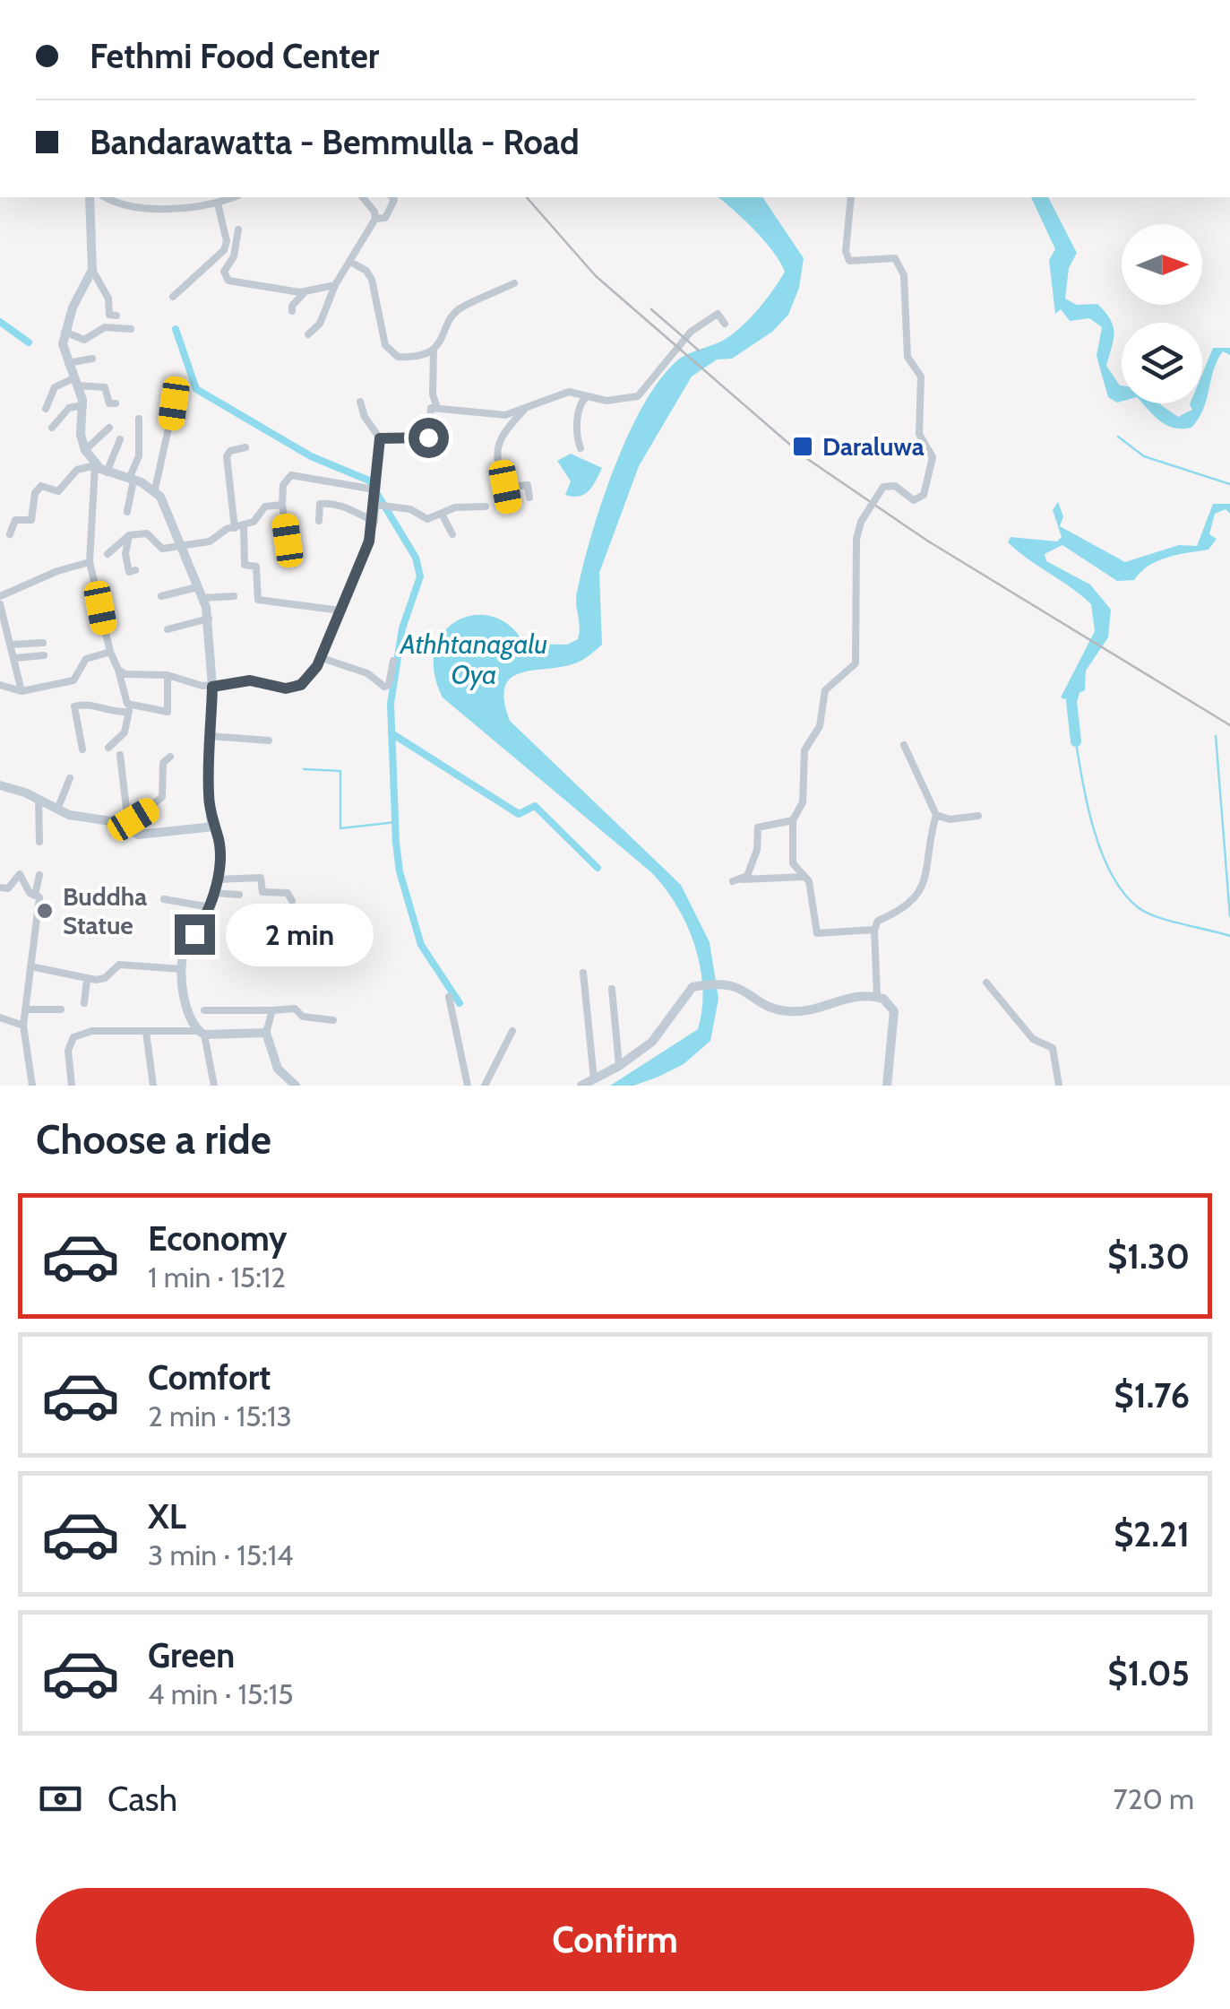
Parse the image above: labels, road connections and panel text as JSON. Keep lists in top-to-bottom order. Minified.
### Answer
{"water":["Athhtanagalu Oya"],"places":{"transit":["Daraluwa"],"other":["Buddha Statue"]},"north":"right","page":{"banner":["Fethmi Food Center","Bandarawatta - Bemmulla - Road"],"bubble":"2 min","heading":"Choose a ride","list":[{"name":"Economy","note":"1 min · 15:12","value":"$1.30"},{"name":"Comfort","note":"2 min · 15:13","value":"$1.76"},{"name":"XL","note":"3 min · 15:14","value":"$2.21"},{"name":"Green","note":"4 min · 15:15","value":"$1.05"}],"pay":["Cash","720 m"],"buttons":"Confirm"}}
